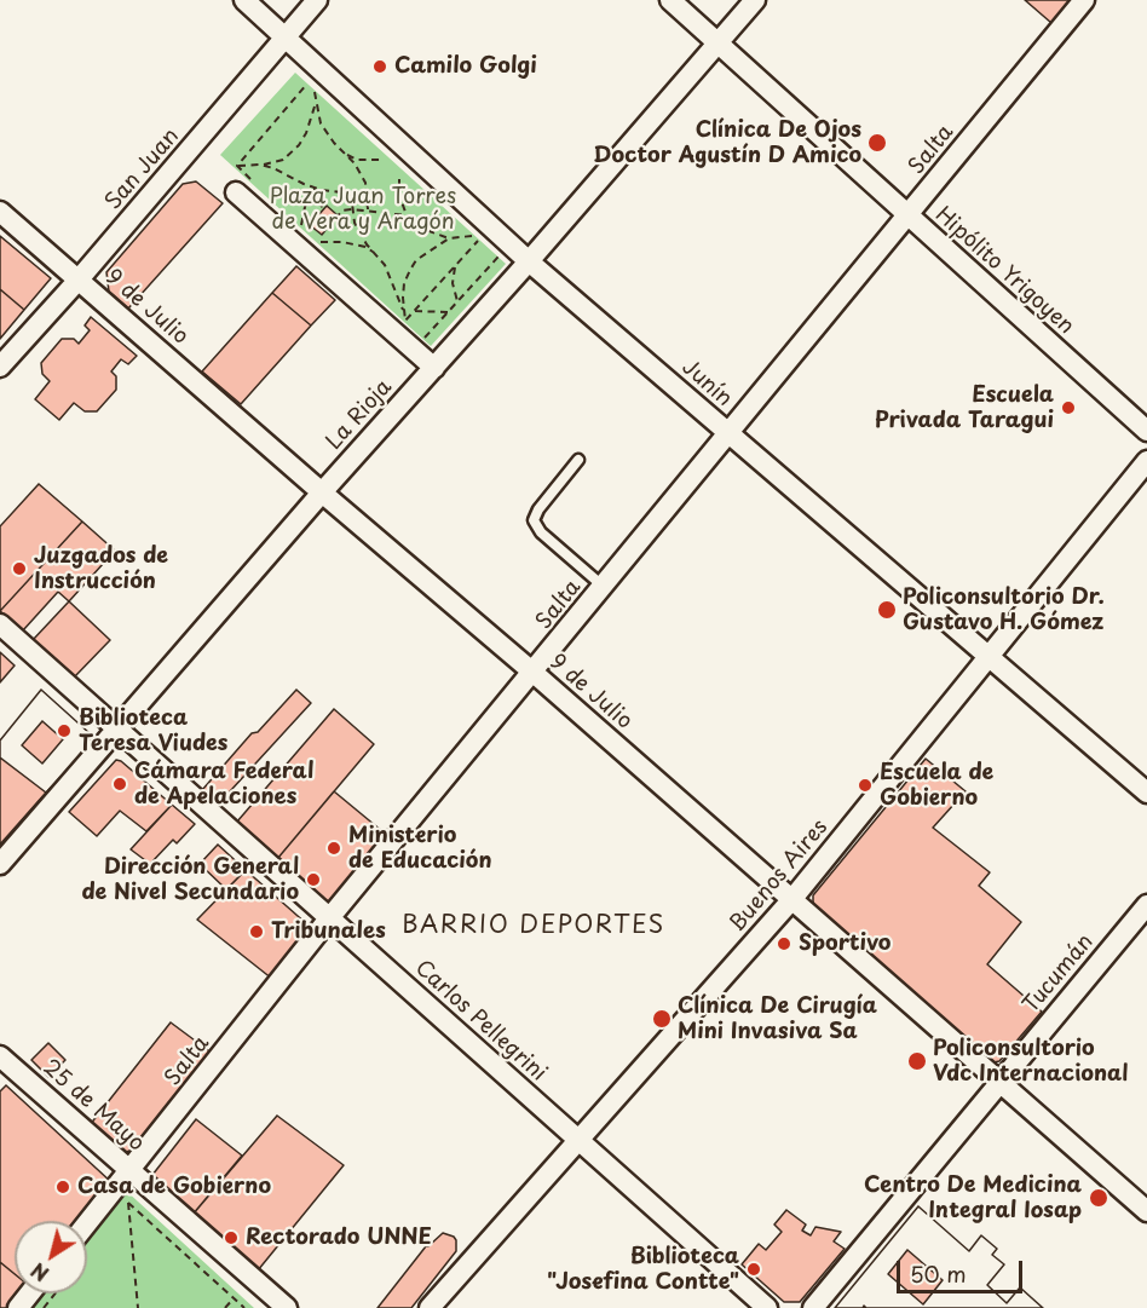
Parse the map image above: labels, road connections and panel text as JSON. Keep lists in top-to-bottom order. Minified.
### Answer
{"streets":{"street":["Salta","San Juan","Hipólito Yrigoyen","9 de Julio","Junín","La Rioja","Buenos Aires","Tucumán","Carlos Pellegrini","25 de Mayo"]},"crossings":[["Salta","Hipólito Yrigoyen"],["Salta","9 de Julio"],["Salta","Junín"],["Salta","Carlos Pellegrini"],["Salta","25 de Mayo"],["San Juan","9 de Julio"],["San Juan","Junín"],["Hipólito Yrigoyen","La Rioja"],["9 de Julio","La Rioja"],["9 de Julio","Buenos Aires"],["9 de Julio","Tucumán"],["Junín","La Rioja"],["Junín","Buenos Aires"],["La Rioja","Carlos Pellegrini"],["Buenos Aires","Carlos Pellegrini"]],"districts":["BARRIO DEPORTES"],"parks":["Plaza Juan Torres de Vera y Aragón"],"places":["Camilo Golgi","Clínica De Ojos Doctor Agustín D Amico","Escuela Privada Taragui","Juzgados de Instrucción","Policonsultorio Dr. Gustavo H. Gómez","Biblioteca Teresa Viudes","Cámara Federal de Apelaciones","Escuela de Gobierno","Ministerio de Educación","Dirección General de Nivel Secundario","Tribunales","Sportivo","Clínica De Cirugía Mini Invasiva Sa","Policonsultorio Vdc Internacional","Casa de Gobierno","Centro De Medicina Integral Iosap","Rectorado UNNE","Biblioteca \"Josefina Contte\""],"scale_bar":"50 m","north":"bottom left"}
